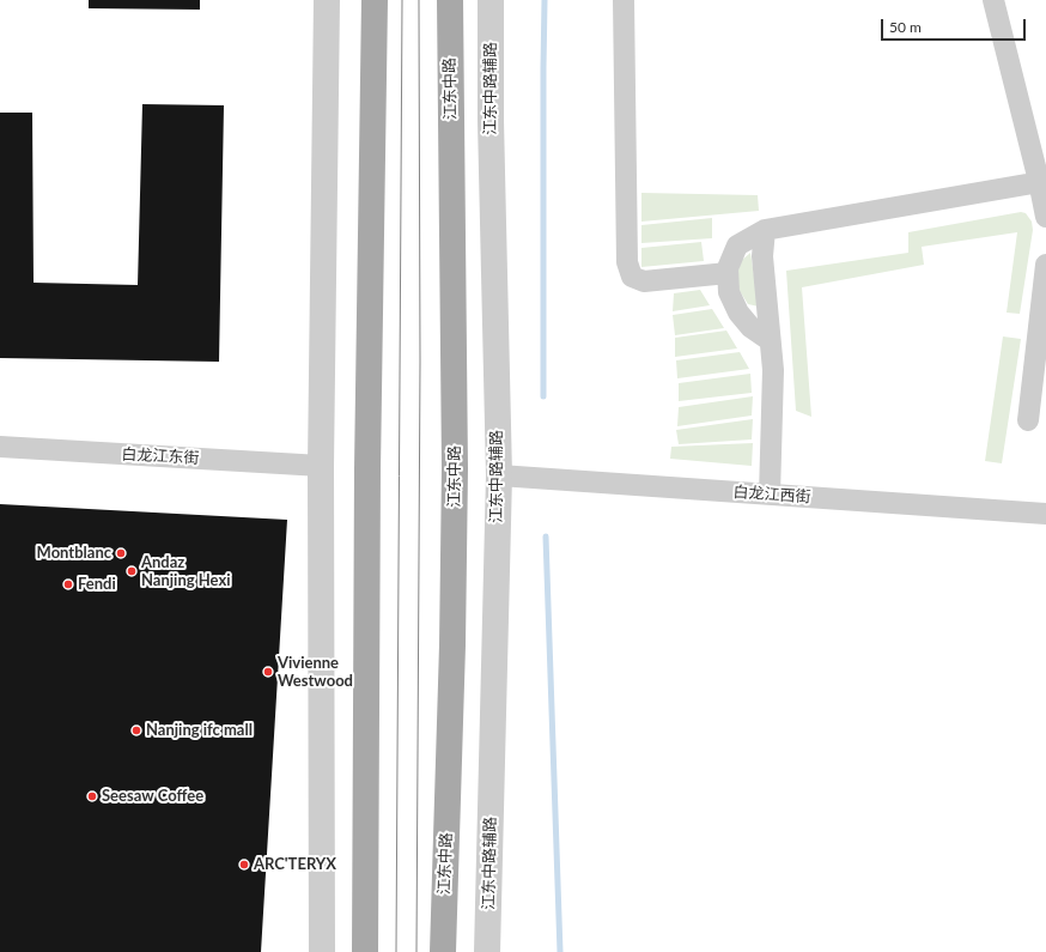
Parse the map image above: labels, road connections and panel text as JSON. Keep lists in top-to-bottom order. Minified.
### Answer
{"streets":{"main road":["江东中路"],"street":["江东中路辅路","白龙江东街","白龙江西街"]},"crossings":[["江东中路辅路","白龙江西街"]],"places":["Montblanc","Andaz Nanjing Hexi","Fendi","Vivienne Westwood","Nanjing ifc mall","Seesaw Coffee","ARC'TERYX"],"scale_bar":"50 m"}
